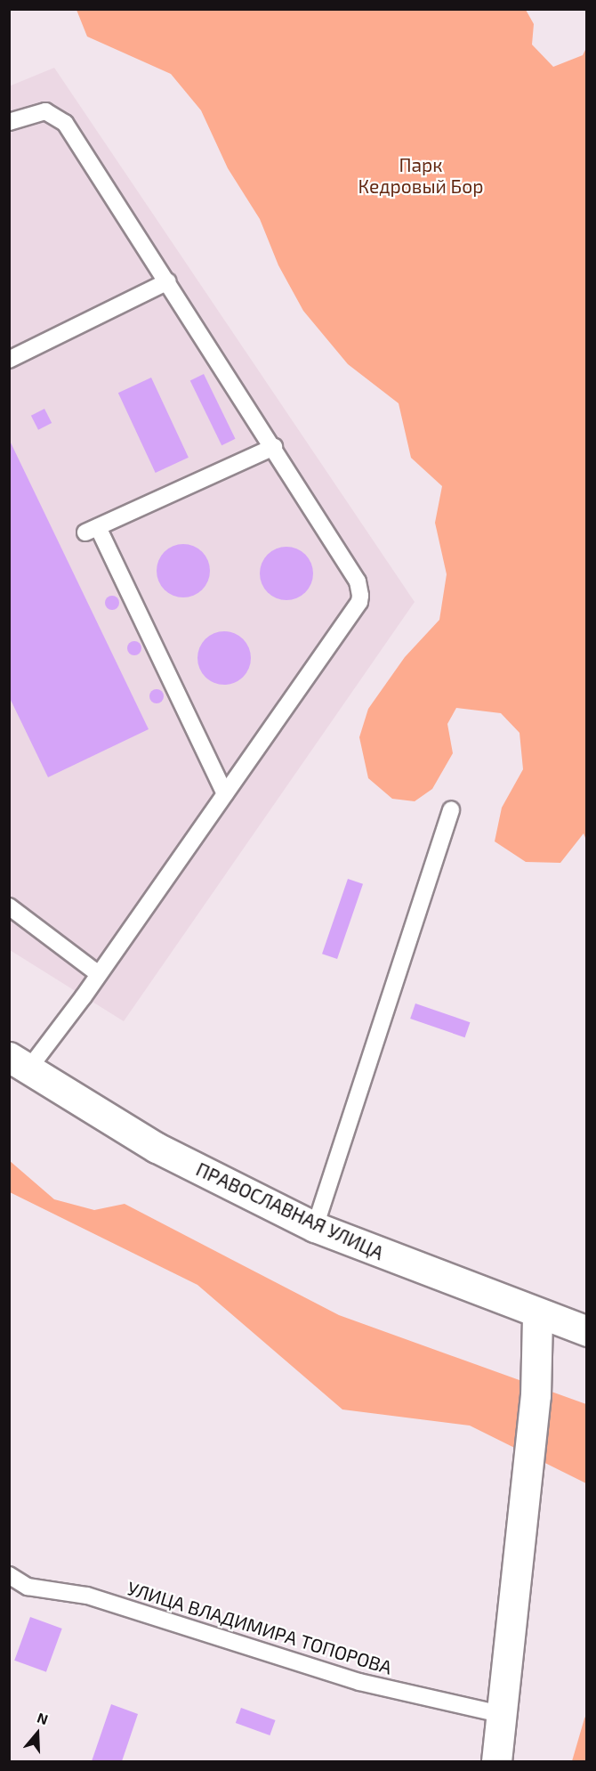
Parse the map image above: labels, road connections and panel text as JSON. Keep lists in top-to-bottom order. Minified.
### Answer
{"streets":{"street":["ПРАВОСЛАВНАЯ УЛИЦА"],"lane":["УЛИЦА ВЛАДИМИРА ТОПОРОВА"]},"parks":["Парк Кедровый Бор"],"north":"top"}
